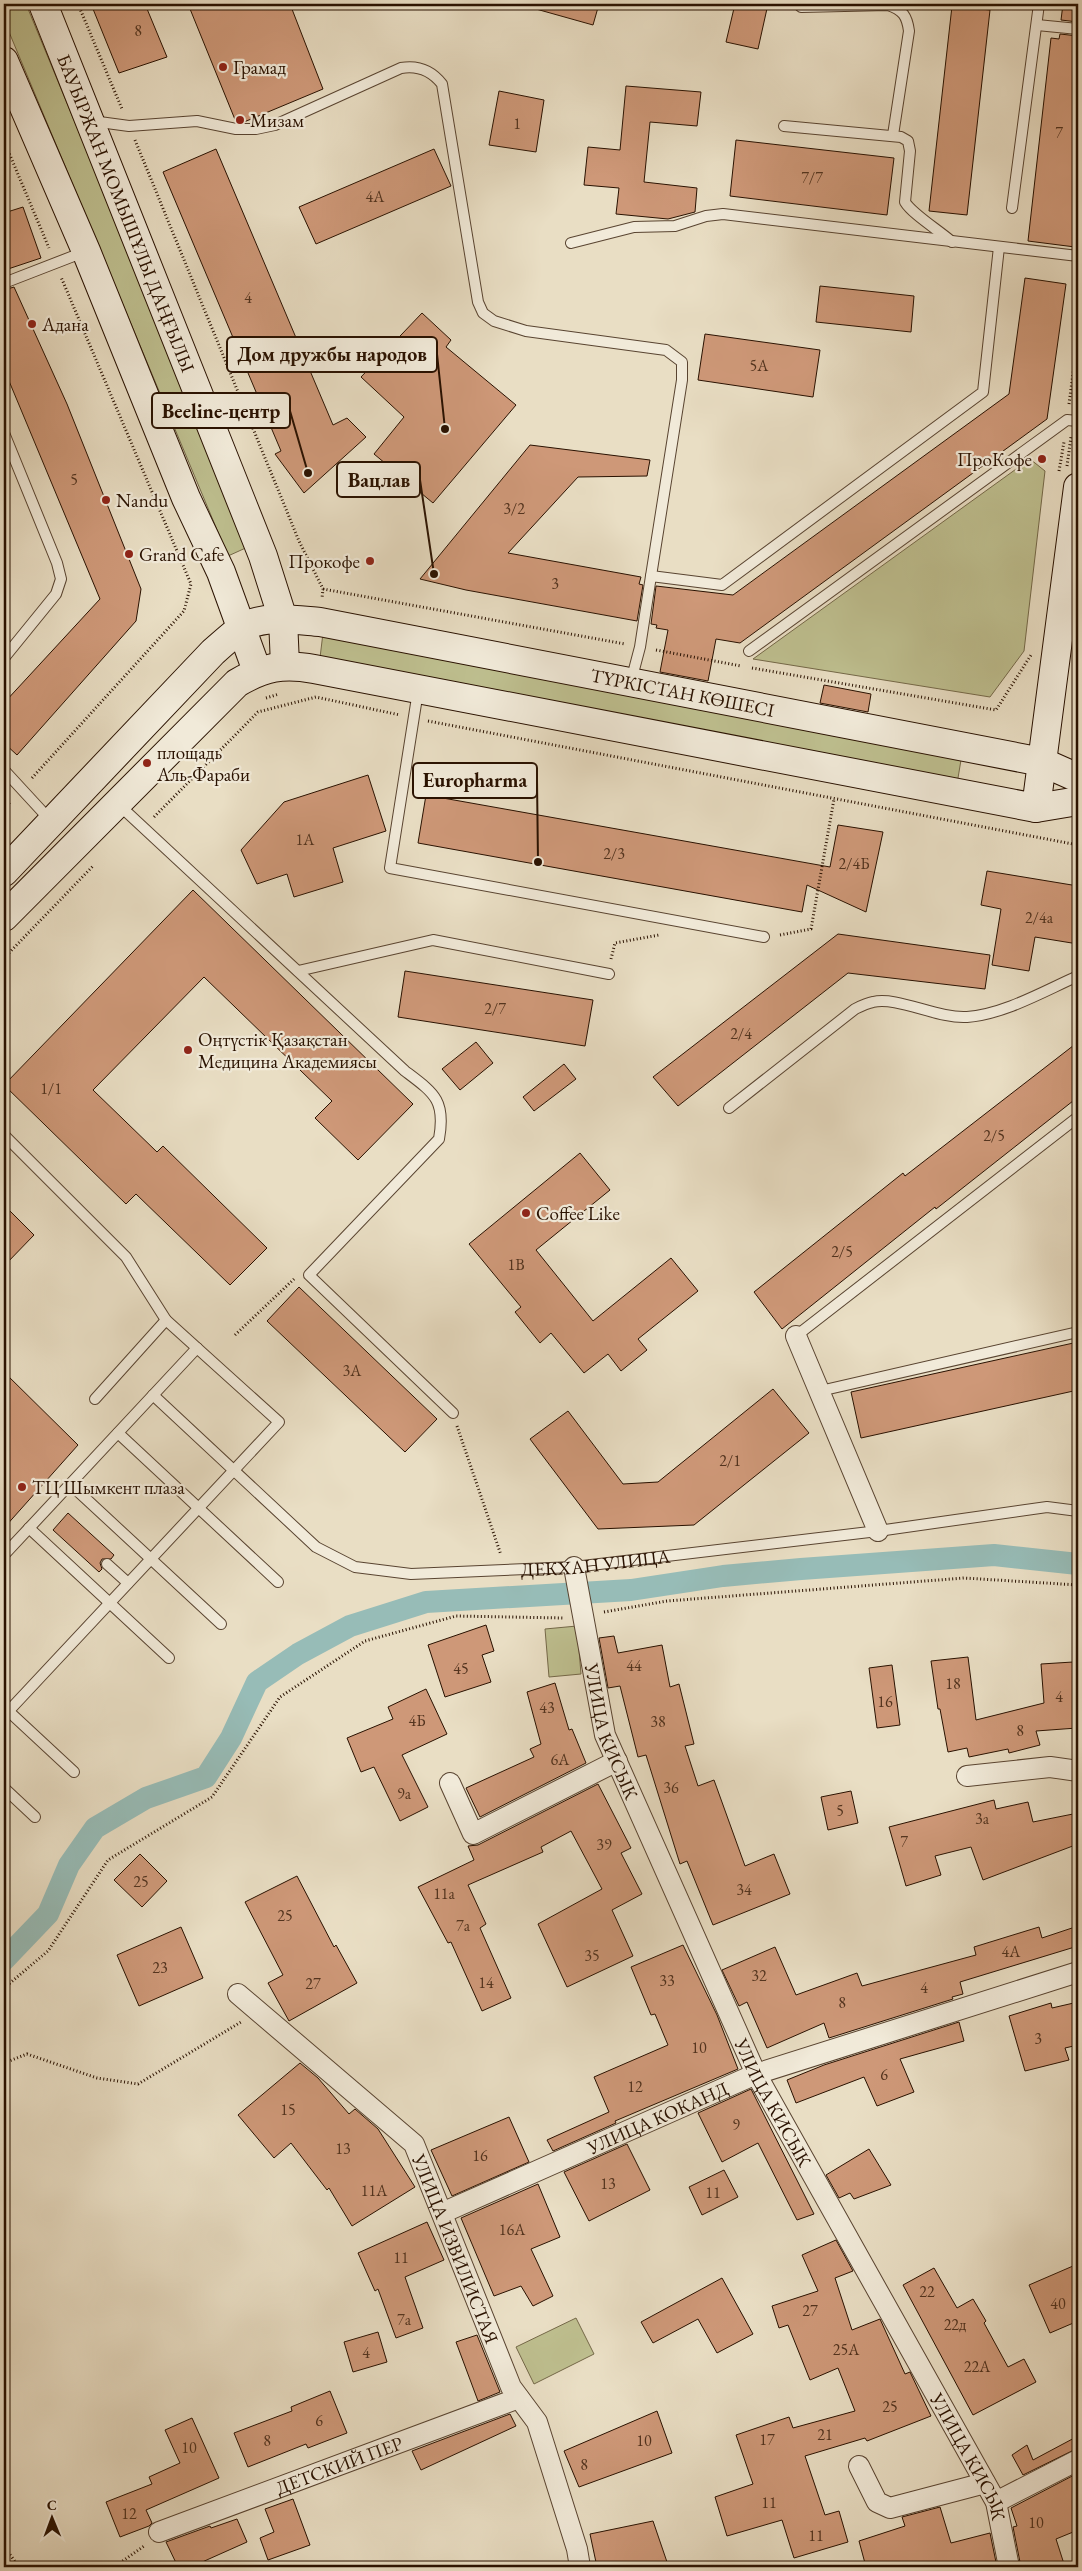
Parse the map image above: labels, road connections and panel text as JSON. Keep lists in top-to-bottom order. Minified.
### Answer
{"streets":{"main road":["БАУЫРЖАН МОМЫШҰЛЫ ДАҢҒЫЛЫ","ТҮРКІСТАН КӨШЕСІ"],"street":["УЛИЦА КИСЫК","УЛИЦА КОКАНД","УЛИЦА ИЗВИЛИСТАЯ","ДЕТСКИЙ ПЕР"],"lane":["ДЕКХАН УЛИЦА"]},"crossings":[["БАУЫРЖАН МОМЫШҰЛЫ ДАҢҒЫЛЫ","ТҮРКІСТАН КӨШЕСІ"],["ДЕКХАН УЛИЦА","УЛИЦА КИСЫК"],["УЛИЦА КИСЫК","УЛИЦА КОКАНД"],["УЛИЦА КОКАНД","УЛИЦА ИЗВИЛИСТАЯ"],["УЛИЦА ИЗВИЛИСТАЯ","ДЕТСКИЙ ПЕР"]],"places":["Грамад","Мизам","Адана","Дом дружбы народов","ПроКофе","Beeline-центр","Nandu","Grand Cafe","Прокофе","Вацлав","площадь Аль-Фараби","Europharma","Оңтүстік Қазақстан Медицина Академиясы","Coffee Like","ТЦ Шымкент плаза"],"house_numbers":["8","1","7","7/7","4А","4","5А","5","3/2","3","1А","2/3","2/4Б","2/4а","2/7","2/4","1/1","2/5","2/5","1В","3А","2/1","44","45","18","4","16","43","4Б","38","8","6А","36","9а","5","3а","7","39","25","34","11а","25","7а","4А","35","23","32","33","14","27","4","8","3","10","6","12","15","9","13","16","13","11А","11","16А","11","22","40","27","7а","22д","25А","4","22А","25","6","21","17","8","10","10","8","11","12","10","11"],"north":"top"}
